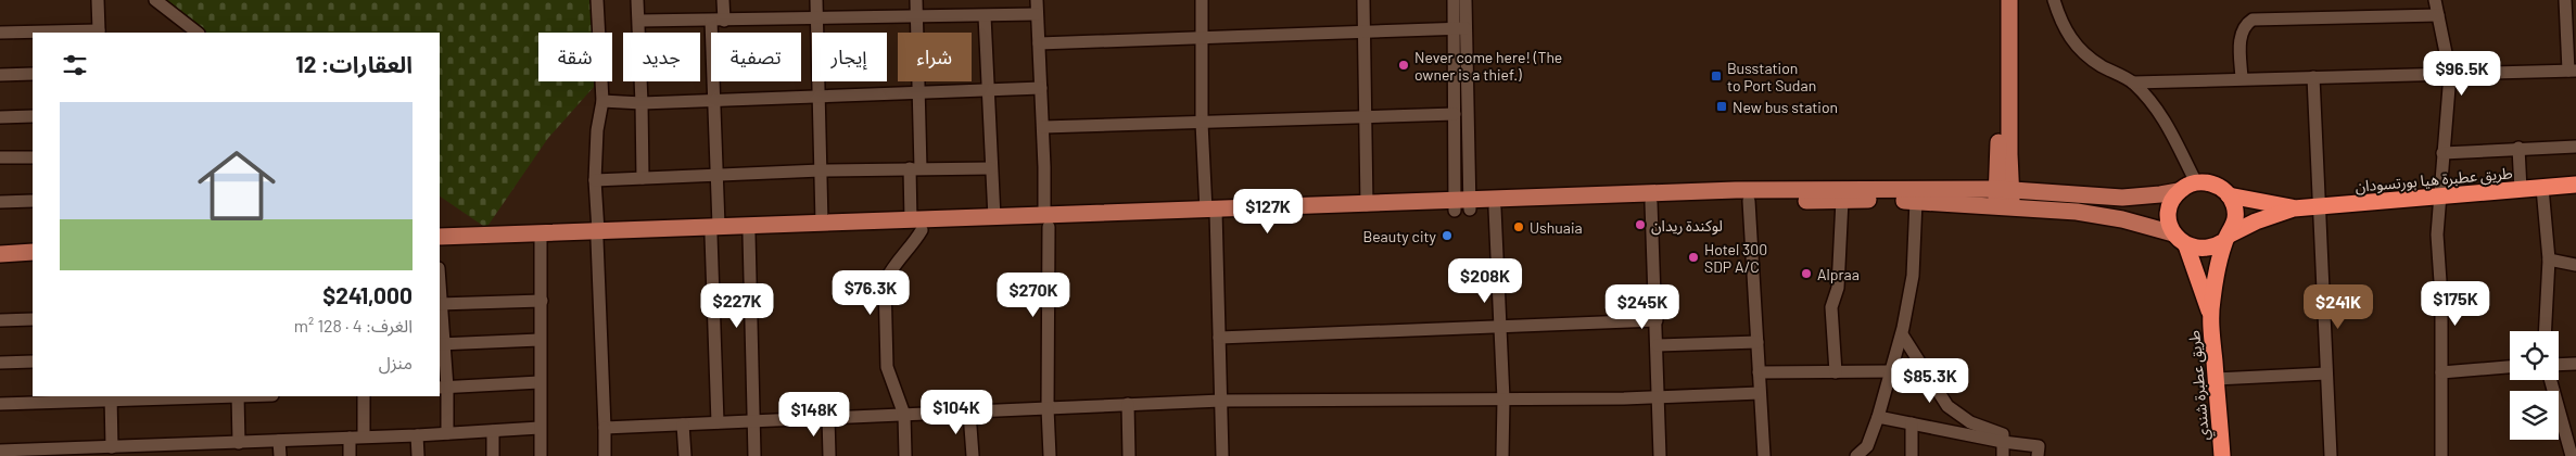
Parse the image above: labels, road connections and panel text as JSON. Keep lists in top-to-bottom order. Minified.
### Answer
{"streets":{"highway":["طريق عطبرة هيا بورتسودان","طريق عطبرة شندي"]},"places":{"other":["Never come here! (The owner is a thief.)","لوكندة ريدان","Ushuaia","Beauty city","Hotel 300 SDP A/C","Alpraa"],"transit":["Busstation to Port Sudan","New bus station"]},"page":{"chip":["شراء","إيجار","تصفية","جديد","شقة"],"heading":"العقارات: 12","price":["$96.5K","$127K","$208K","$76.3K","$270K","$175K","$227K","$245K","$241K","$85.3K","$104K","$148K"],"list":[{"name":"$241,000","note":"الغرف: 4 · 128 m² · منزل"}]}}
